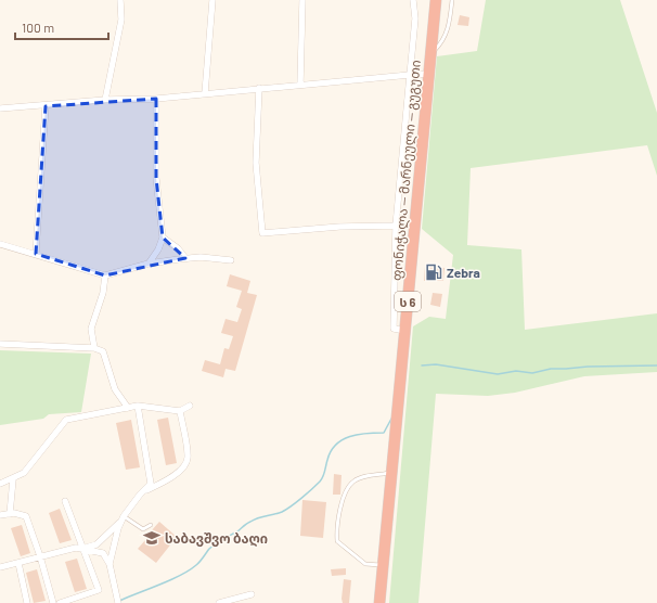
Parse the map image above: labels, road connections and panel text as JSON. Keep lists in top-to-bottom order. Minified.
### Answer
{"streets":{"highway":["ფონიჭალა — მარნეული — გუგუთი","ს 6"]},"places":{"fuel station":["Zebra"],"school or university":["საბავშვო ბაღი"]},"scale_bar":"100 m"}
